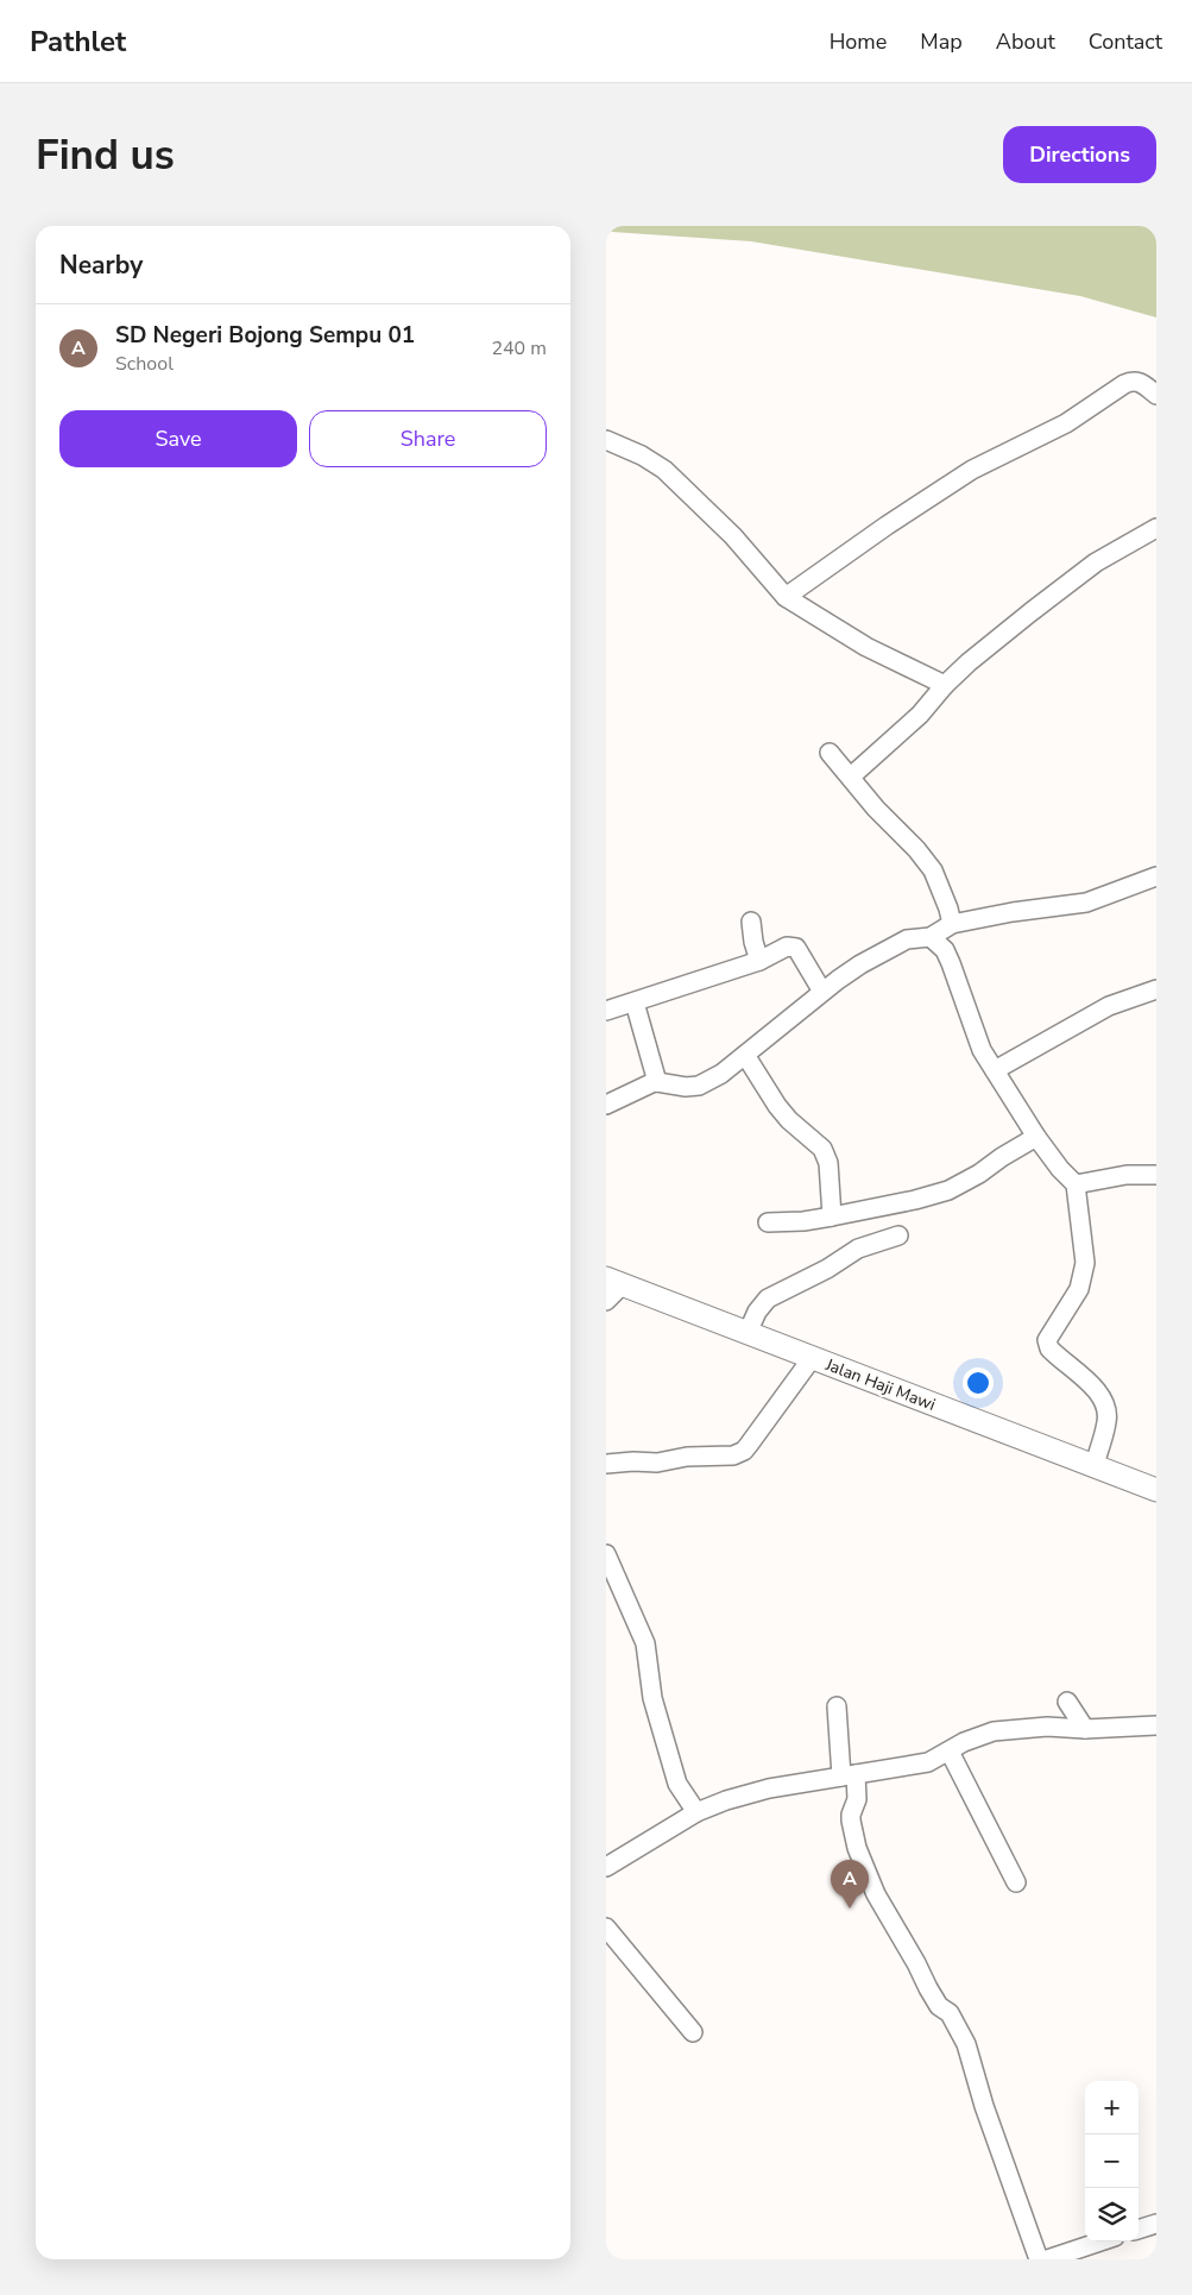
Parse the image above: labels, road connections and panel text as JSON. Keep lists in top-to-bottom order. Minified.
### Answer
{"streets":{"street":["Jalan Haji Mawi"]},"page":{"header":"Pathlet","nav":["Home","Map","About","Contact"],"buttons":["Directions",["Save","Share"]],"title":"Find us","heading":"Nearby","list":[{"mark":"A","name":"SD Negeri Bojong Sempu 01","note":"School","value":"240 m"}],"pins":"A","map_buttons":["+","−"]}}
